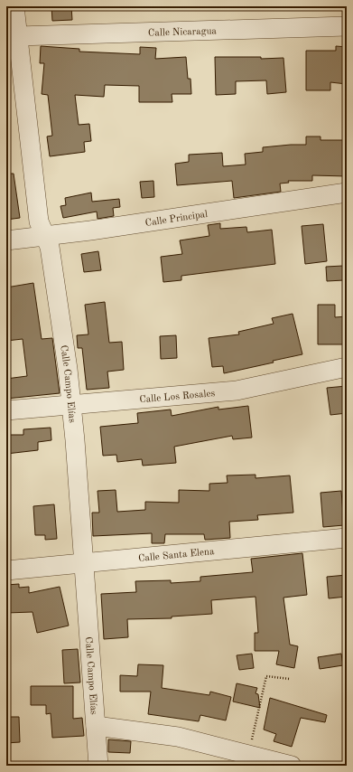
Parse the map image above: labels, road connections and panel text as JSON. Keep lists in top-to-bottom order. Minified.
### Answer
{"streets":{"street":["Calle Nicaragua","Calle Principal","Calle Campo Elías","Calle Los Rosales","Calle Santa Elena"]},"crossings":[["Calle Nicaragua","Calle Campo Elías"],["Calle Principal","Calle Campo Elías"],["Calle Campo Elías","Calle Los Rosales"],["Calle Campo Elías","Calle Santa Elena"]]}
